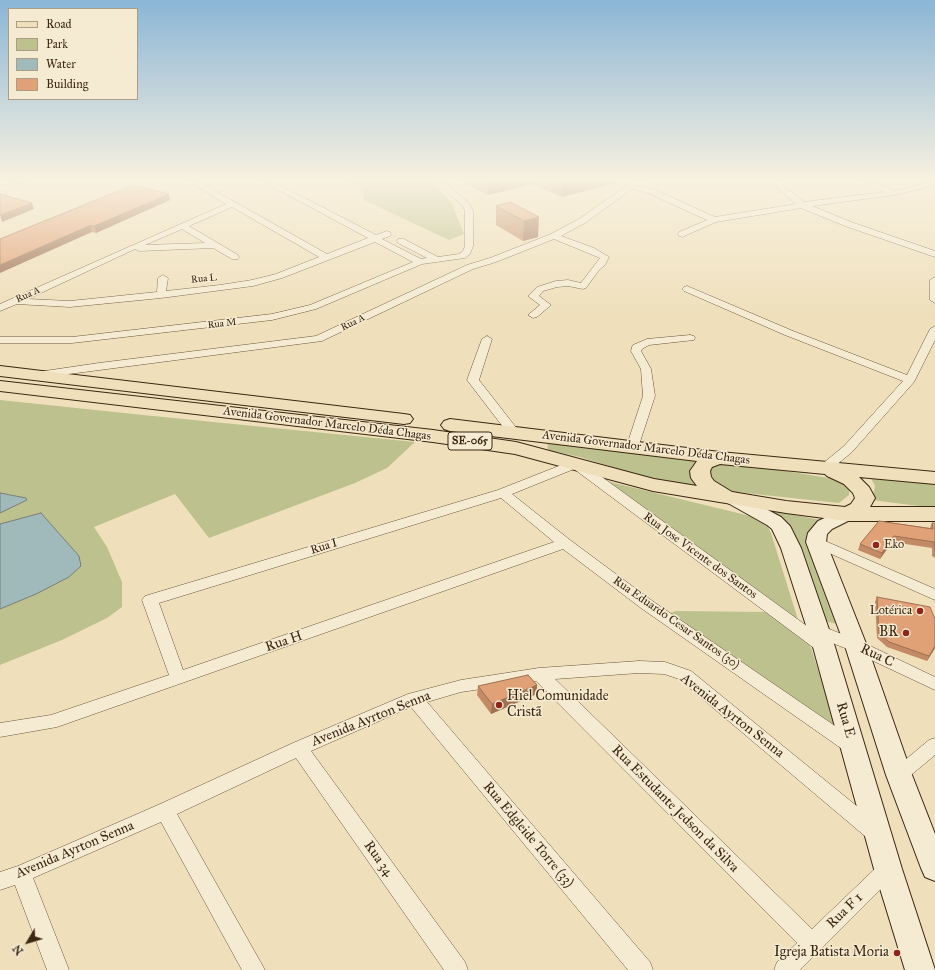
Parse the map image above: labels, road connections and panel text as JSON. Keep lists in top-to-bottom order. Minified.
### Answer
{"streets":{"main road":["Avenida Governador Marcelo Déda Chagas","SE-065"],"street":["Rua L","Rua A","Rua M","Rua I","Rua Jose Vicente dos Santos","Rua Eduardo Cesar Santos (30)","Rua H","Rua C","Avenida Ayrton Senna","Rua E","Rua Estudante Jedson da Silva","Rua Edgleide Torre (33)","Rua 34","Rua F 1"]},"crossings":[["Rua L","Rua A"],["Rua A","Avenida Governador Marcelo Déda Chagas"],["Avenida Governador Marcelo Déda Chagas","Rua I"],["Avenida Governador Marcelo Déda Chagas","Rua Jose Vicente dos Santos"],["Avenida Governador Marcelo Déda Chagas","Rua E"],["Rua I","Rua Jose Vicente dos Santos"],["Rua I","Rua Eduardo Cesar Santos (30)"],["Rua I","Rua H"],["Rua Jose Vicente dos Santos","Rua C"],["Rua Jose Vicente dos Santos","Rua E"],["Rua Eduardo Cesar Santos (30)","Rua H"],["Rua Eduardo Cesar Santos (30)","Rua E"],["Rua C","Rua E"],["Avenida Ayrton Senna","Rua E"],["Avenida Ayrton Senna","Rua Estudante Jedson da Silva"],["Avenida Ayrton Senna","Rua Edgleide Torre (33)"],["Avenida Ayrton Senna","Rua 34"],["Rua E","Rua F 1"],["Rua Estudante Jedson da Silva","Rua F 1"]],"places":["Eko","Lotérica","BR","Hiel Comunidade Cristã","Igreja Batista Moria"],"legend":["Road","Park","Water","Building"],"north":"bottom left"}
